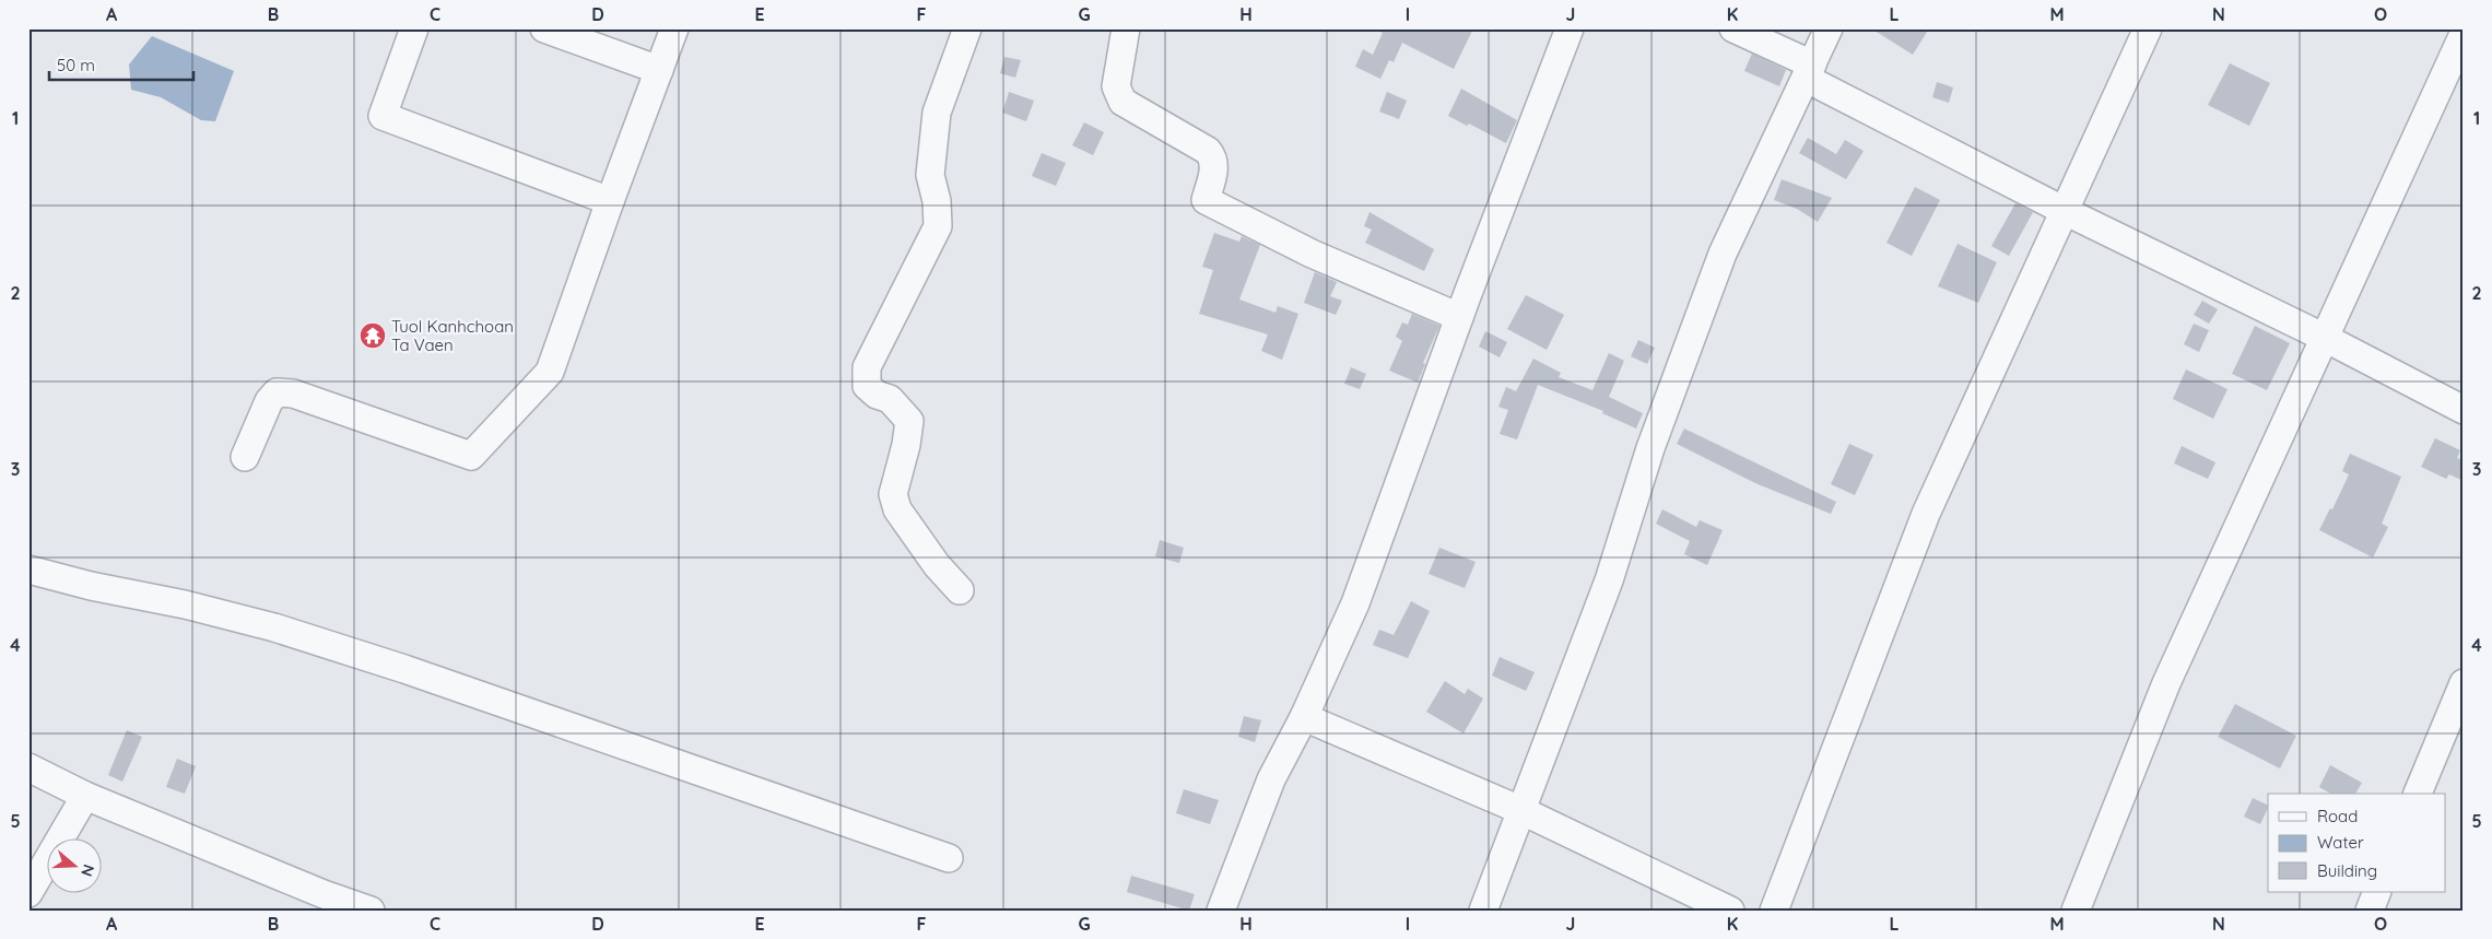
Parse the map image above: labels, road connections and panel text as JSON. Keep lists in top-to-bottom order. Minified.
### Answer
{"places":{"temple":["Tuol Kanhchoan Ta Vaen"]},"legend":["Road","Water","Building"],"scale_bar":"50 m","north":"right","grid":{"columns":["A","B","C","D","E","F","G","H","I","J","K","L","M","N","O"],"rows":["1","2","3","4","5"]}}
